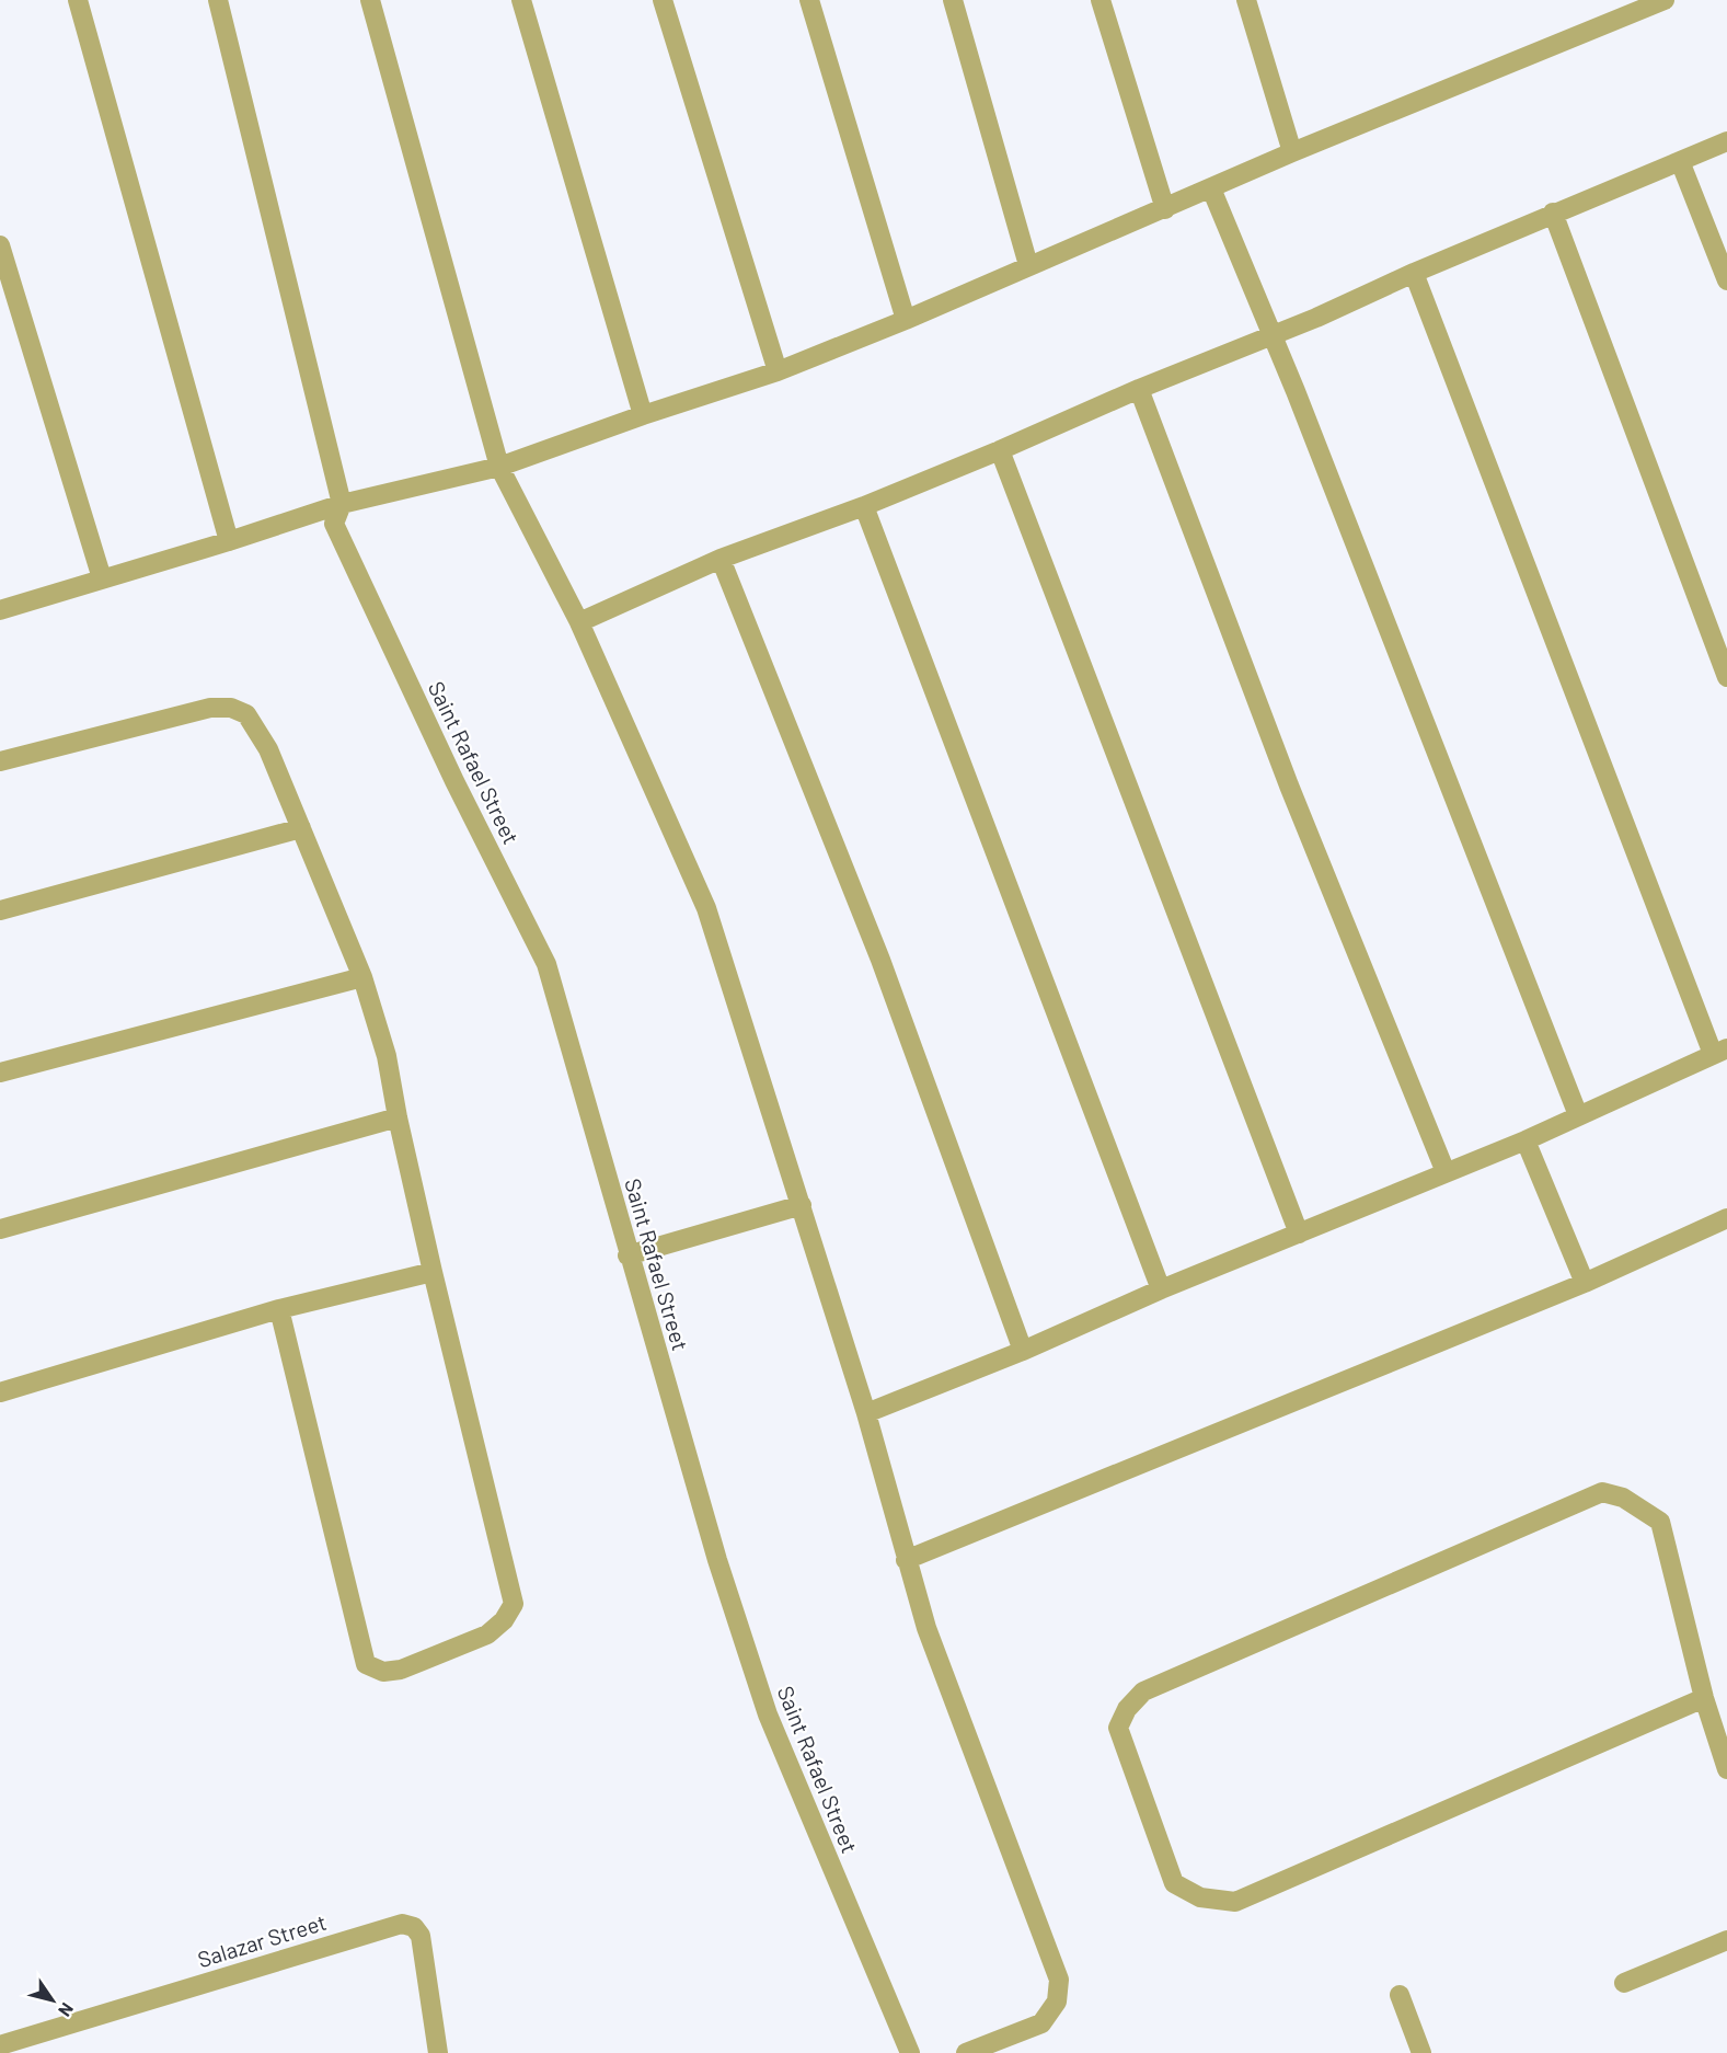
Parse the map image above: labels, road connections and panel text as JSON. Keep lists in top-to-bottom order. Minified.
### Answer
{"streets":{"street":["Saint Rafael Street","Salazar Street"]},"north":"bottom right"}
